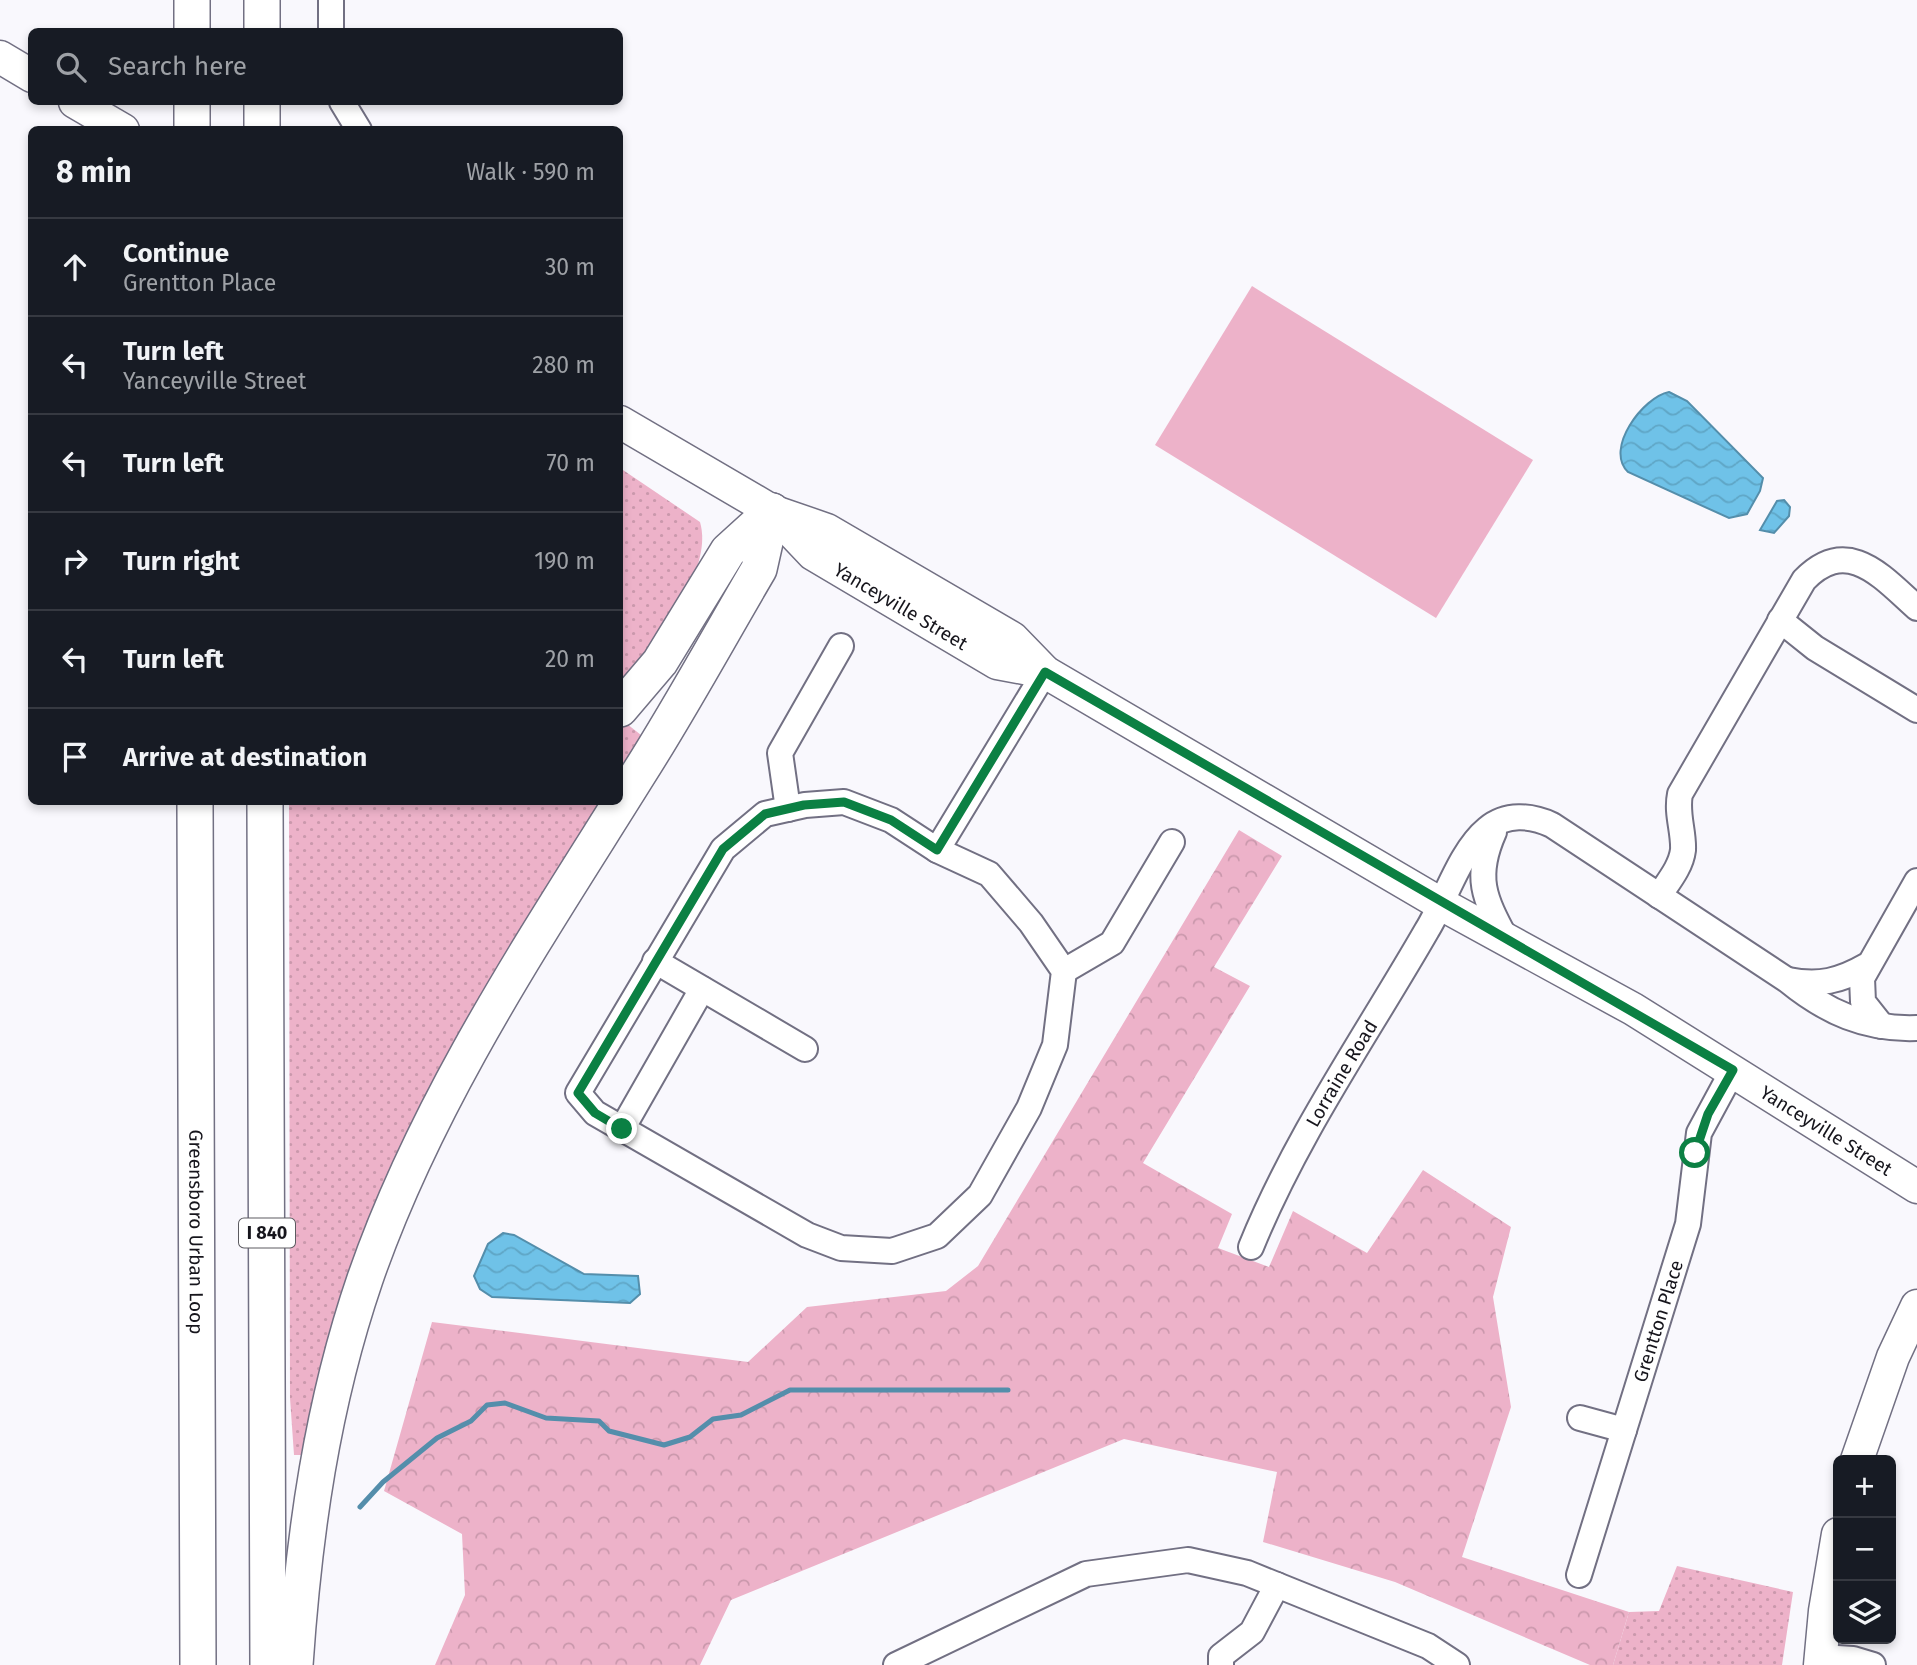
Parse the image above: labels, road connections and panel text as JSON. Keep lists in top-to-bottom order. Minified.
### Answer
{"streets":{"highway":["Greensboro Urban Loop","I 840"],"main road":["Yanceyville Street"],"street":["Lorraine Road","Grentton Place"]},"crossings":[["Yanceyville Street","Lorraine Road"],["Yanceyville Street","Grentton Place"]],"page":{"search":"Search here","heading":["8 min","Walk · 590 m"],"list":[["Continue","Grentton Place","30 m"],["Turn left","Yanceyville Street","280 m"],["Turn left","70 m"],["Turn right","190 m"],["Turn left","20 m"],"Arrive at destination"],"map_buttons":["+","−"]}}
